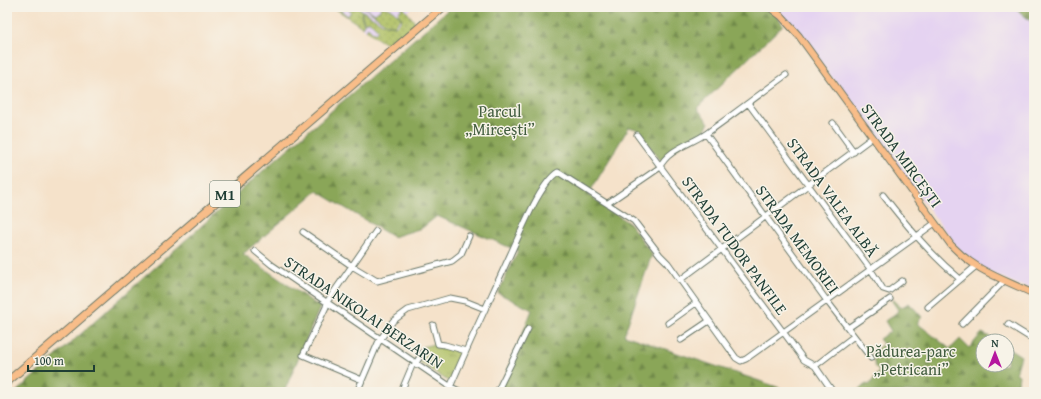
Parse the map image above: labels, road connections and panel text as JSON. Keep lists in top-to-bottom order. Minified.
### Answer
{"streets":{"highway":["M1"],"main road":["STRADA MIRCEȘTI"],"street":["STRADA VALEA ALBĂ","STRADA MEMORIEI","STRADA TUDOR PANFILE","STRADA NIKOLAI BERZARIN"]},"parks":["Parcul „Mircești”","Pădurea-parc „Petricani”"],"scale_bar":"100 m","north":"top"}
